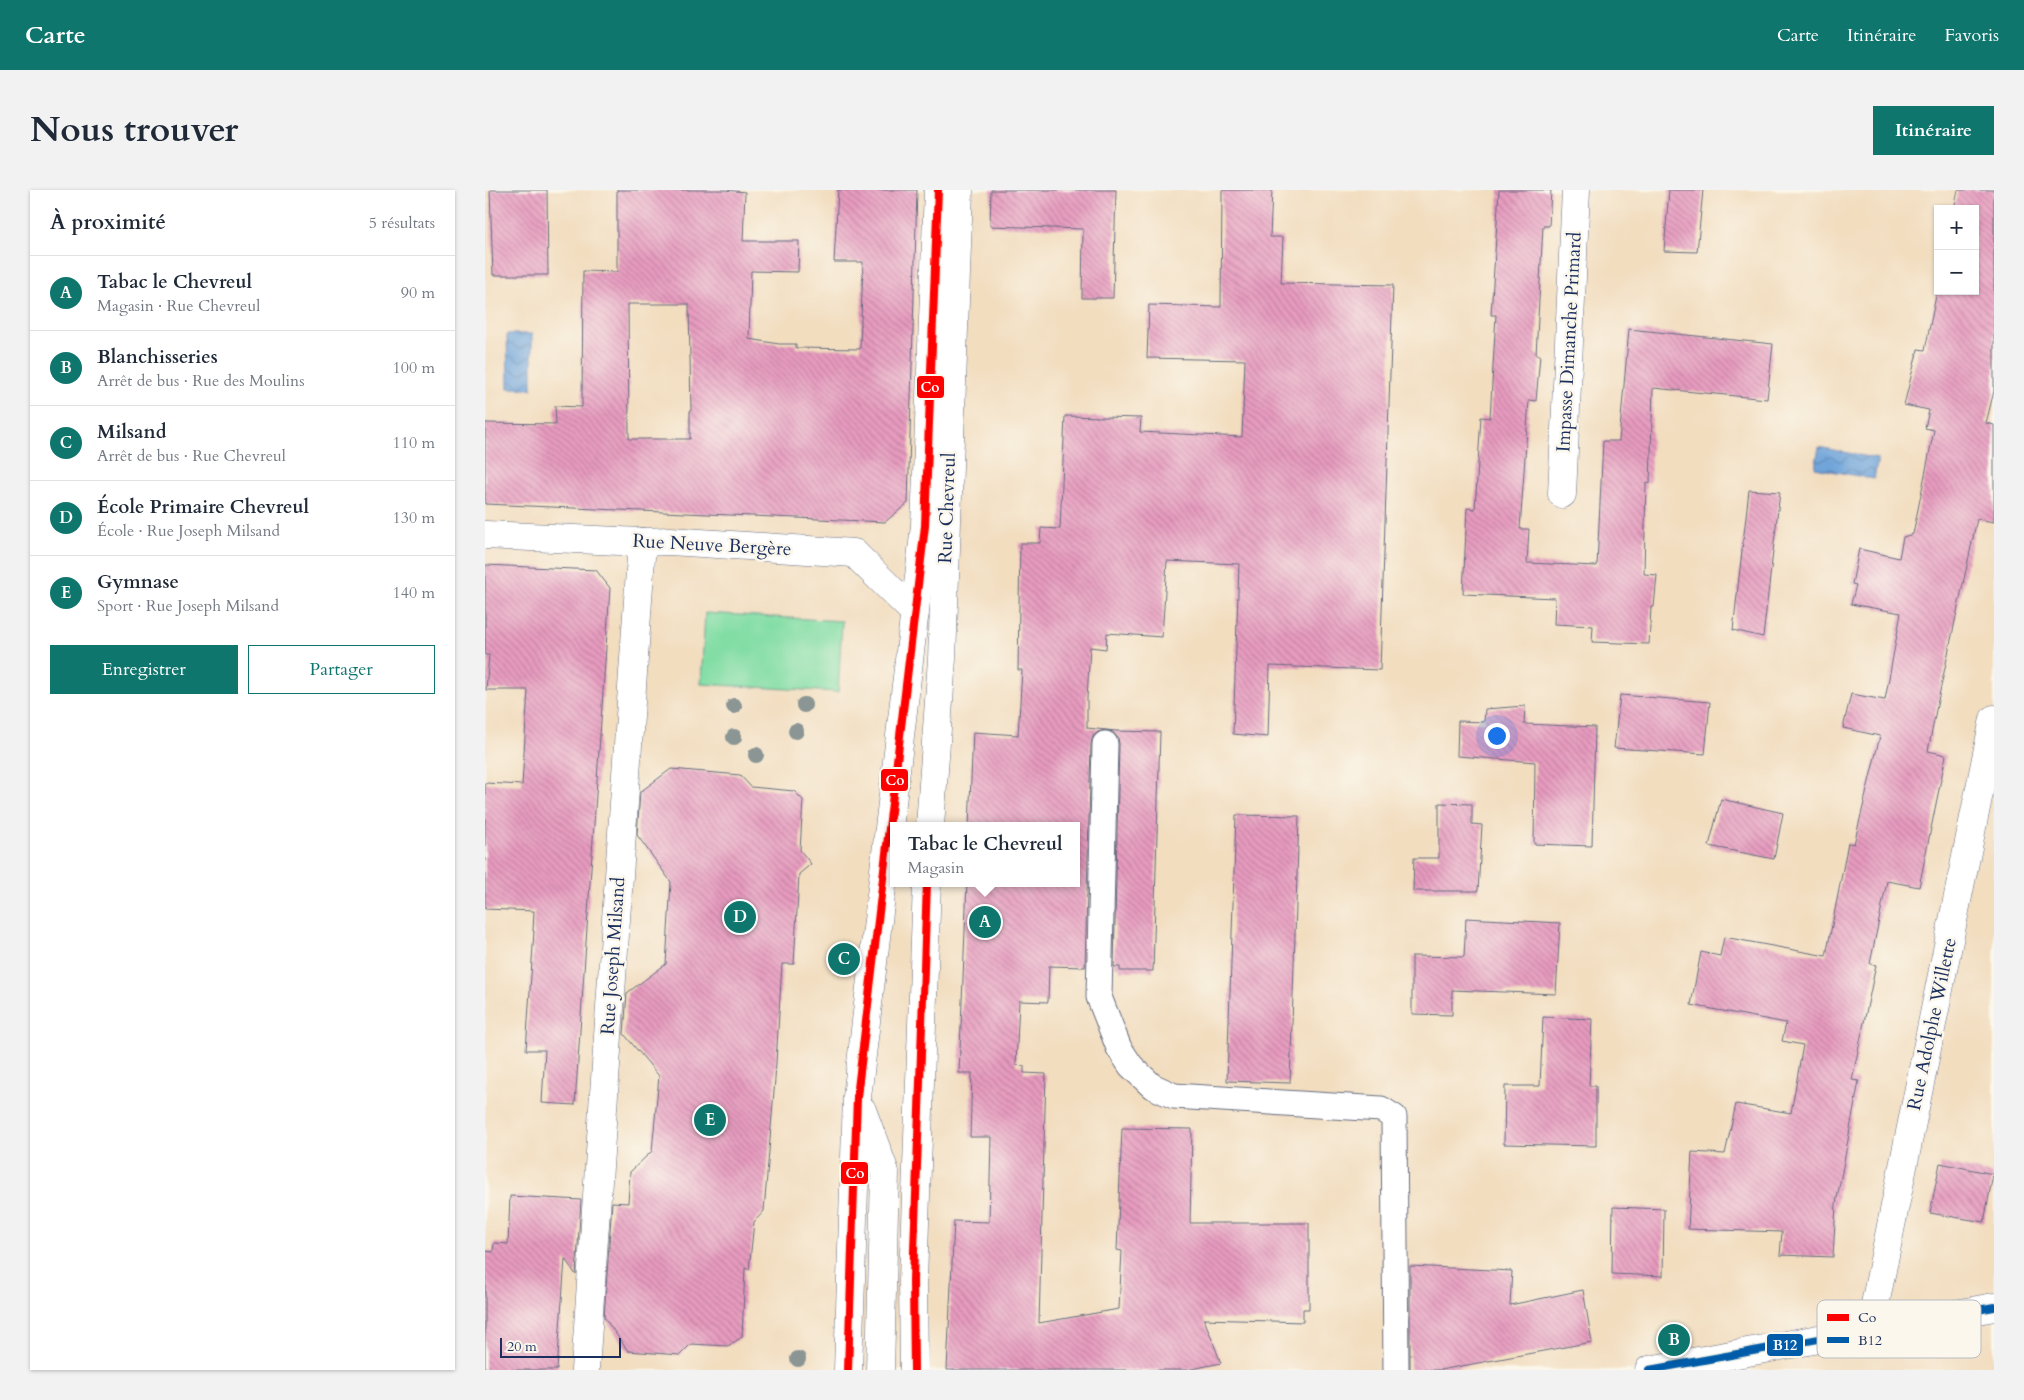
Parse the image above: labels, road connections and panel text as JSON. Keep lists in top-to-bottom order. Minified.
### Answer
{"streets":{"main road":["Impasse Dimanche Primard","Rue Chevreul","Rue Neuve Bergère","Rue Joseph Milsand","Rue Adolphe Willette"]},"crossings":[["Rue Chevreul","Rue Neuve Bergère"],["Rue Neuve Bergère","Rue Joseph Milsand"]],"lines":["transit line Co","transit line B12"],"legend":["Co","B12"],"scale_bar":"20 m","page":{"header":"Carte","nav":["Carte","Itinéraire","Favoris"],"title":"Nous trouver","buttons":["Itinéraire",["Enregistrer","Partager"]],"heading":["À proximité","5 résultats"],"map_buttons":["+","−"],"list":[{"mark":"A","name":"Tabac le Chevreul","note":"Magasin · Rue Chevreul","value":"90 m"},{"mark":"B","name":"Blanchisseries","note":"Arrêt de bus · Rue des Moulins","value":"100 m"},{"mark":"C","name":"Milsand","note":"Arrêt de bus · Rue Chevreul","value":"110 m"},{"mark":"D","name":"École Primaire Chevreul","note":"École · Rue Joseph Milsand","value":"130 m"},{"mark":"E","name":"Gymnase","note":"Sport · Rue Joseph Milsand","value":"140 m"}],"popup":["Tabac le Chevreul","Magasin"],"pins":["D","A","C","E","B"],"scale":"20 m"}}
